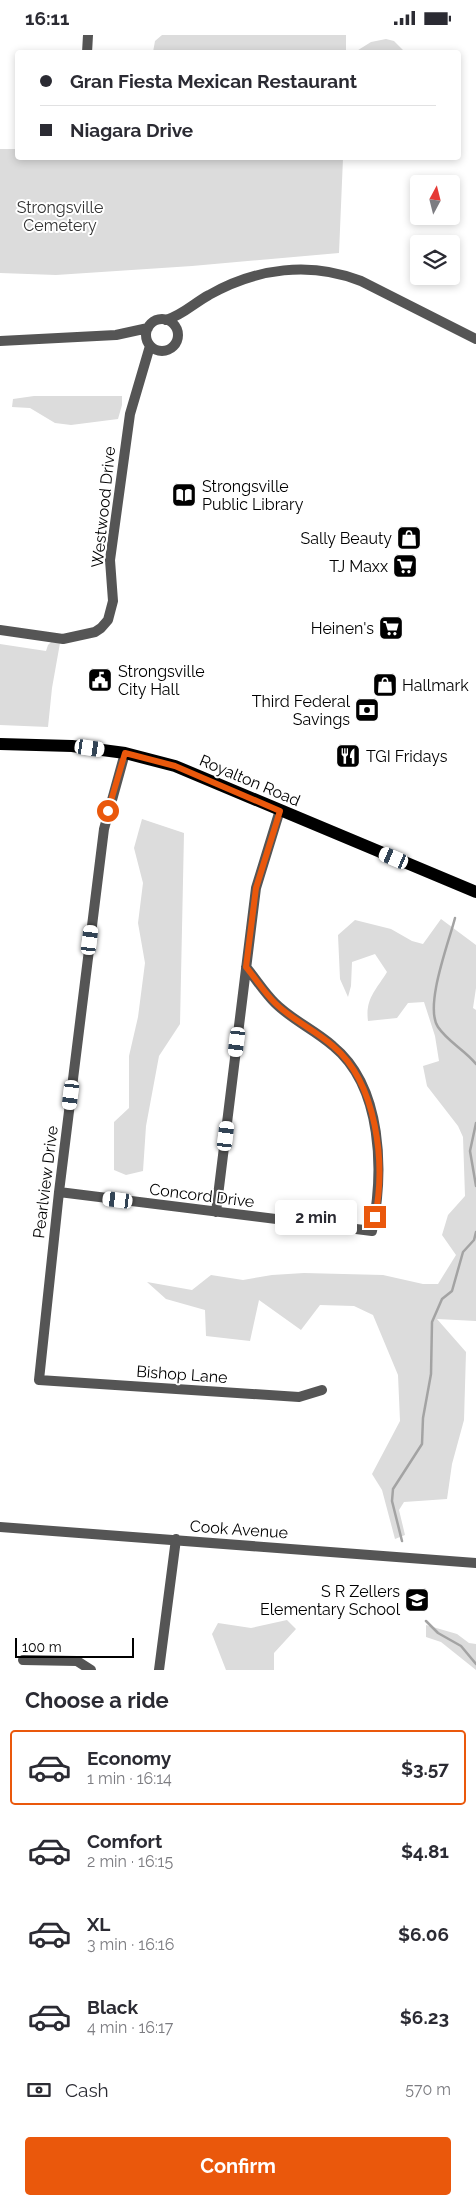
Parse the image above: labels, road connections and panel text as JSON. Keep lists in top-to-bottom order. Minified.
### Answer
{"streets":{"main road":["Royalton Road"],"street":["Westwood Drive","Pearlview Drive","Concord Drive","Bishop Lane","Cook Avenue"]},"crossings":[["Royalton Road","Pearlview Drive"],["Pearlview Drive","Concord Drive"],["Pearlview Drive","Bishop Lane"]],"parks":["Strongsville Cemetery"],"places":{"library":["Strongsville Public Library"],"shop":["Sally Beauty","Hallmark"],"supermarket":["TJ Maxx","Heinen's"],"public building":["Strongsville City Hall"],"bank":["Third Federal Savings"],"restaurant":["TGI Fridays"],"school or university":["S R Zellers Elementary School"]},"scale_bar":"100 m","north":"top","page":{"status":"16:11","banner":["Gran Fiesta Mexican Restaurant","Niagara Drive"],"bubble":"2 min","scale":"100 m","heading":"Choose a ride","list":[{"name":"Economy","note":"1 min · 16:14","value":"$3.57"},{"name":"Comfort","note":"2 min · 16:15","value":"$4.81"},{"name":"XL","note":"3 min · 16:16","value":"$6.06"},{"name":"Black","note":"4 min · 16:17","value":"$6.23"}],"pay":["Cash","570 m"],"buttons":"Confirm"}}
